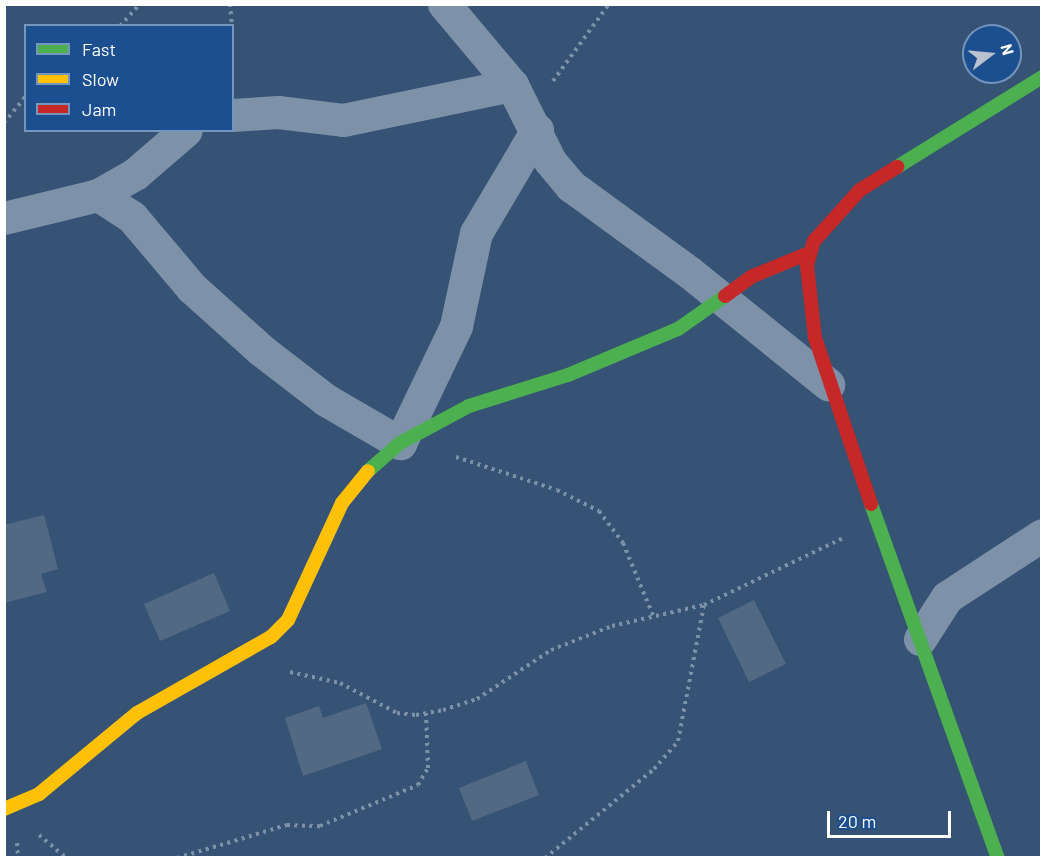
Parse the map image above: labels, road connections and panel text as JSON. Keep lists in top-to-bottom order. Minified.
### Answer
{"legend":["Fast","Slow","Jam"],"scale_bar":"20 m","north":"right"}
